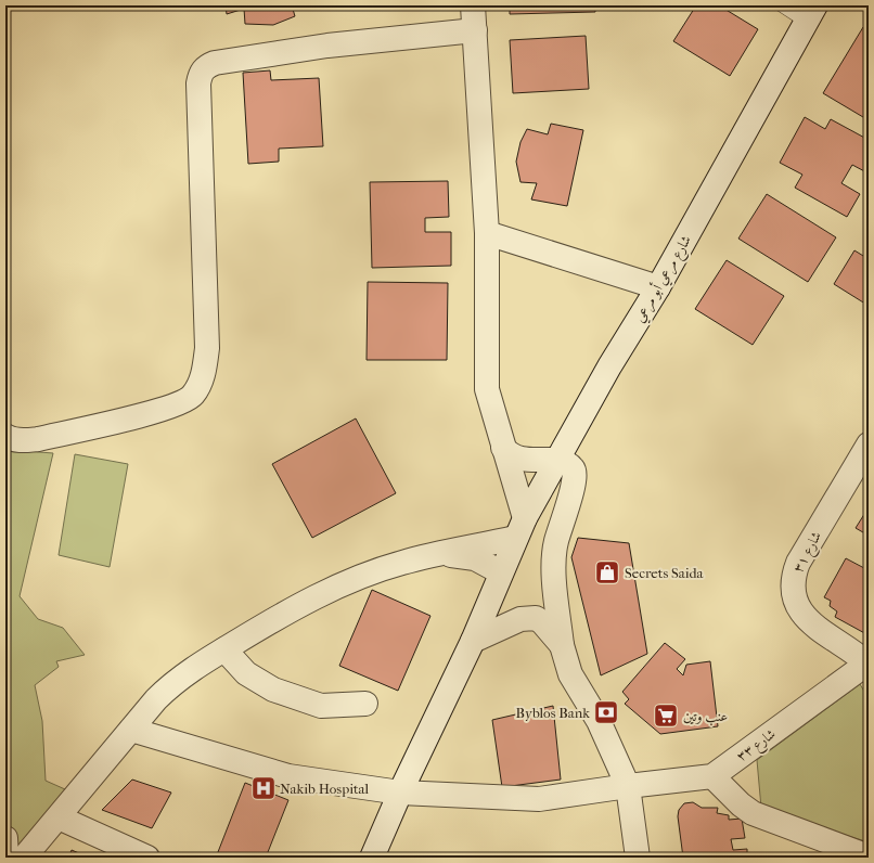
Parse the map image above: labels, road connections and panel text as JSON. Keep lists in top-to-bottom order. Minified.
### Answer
{"streets":{"street":["شارع مرعي أبو مرعي","شارع ٣١","شارع ٣٣"]},"crossings":[["شارع مرعي أبو مرعي","شارع ٣٣"],["شارع ٣١","شارع ٣٣"]],"places":{"shop":["Secrets Saida"],"bank":["Byblos Bank"],"supermarket":["عنب وتين"],"hospital":["Nakib Hospital"]}}
